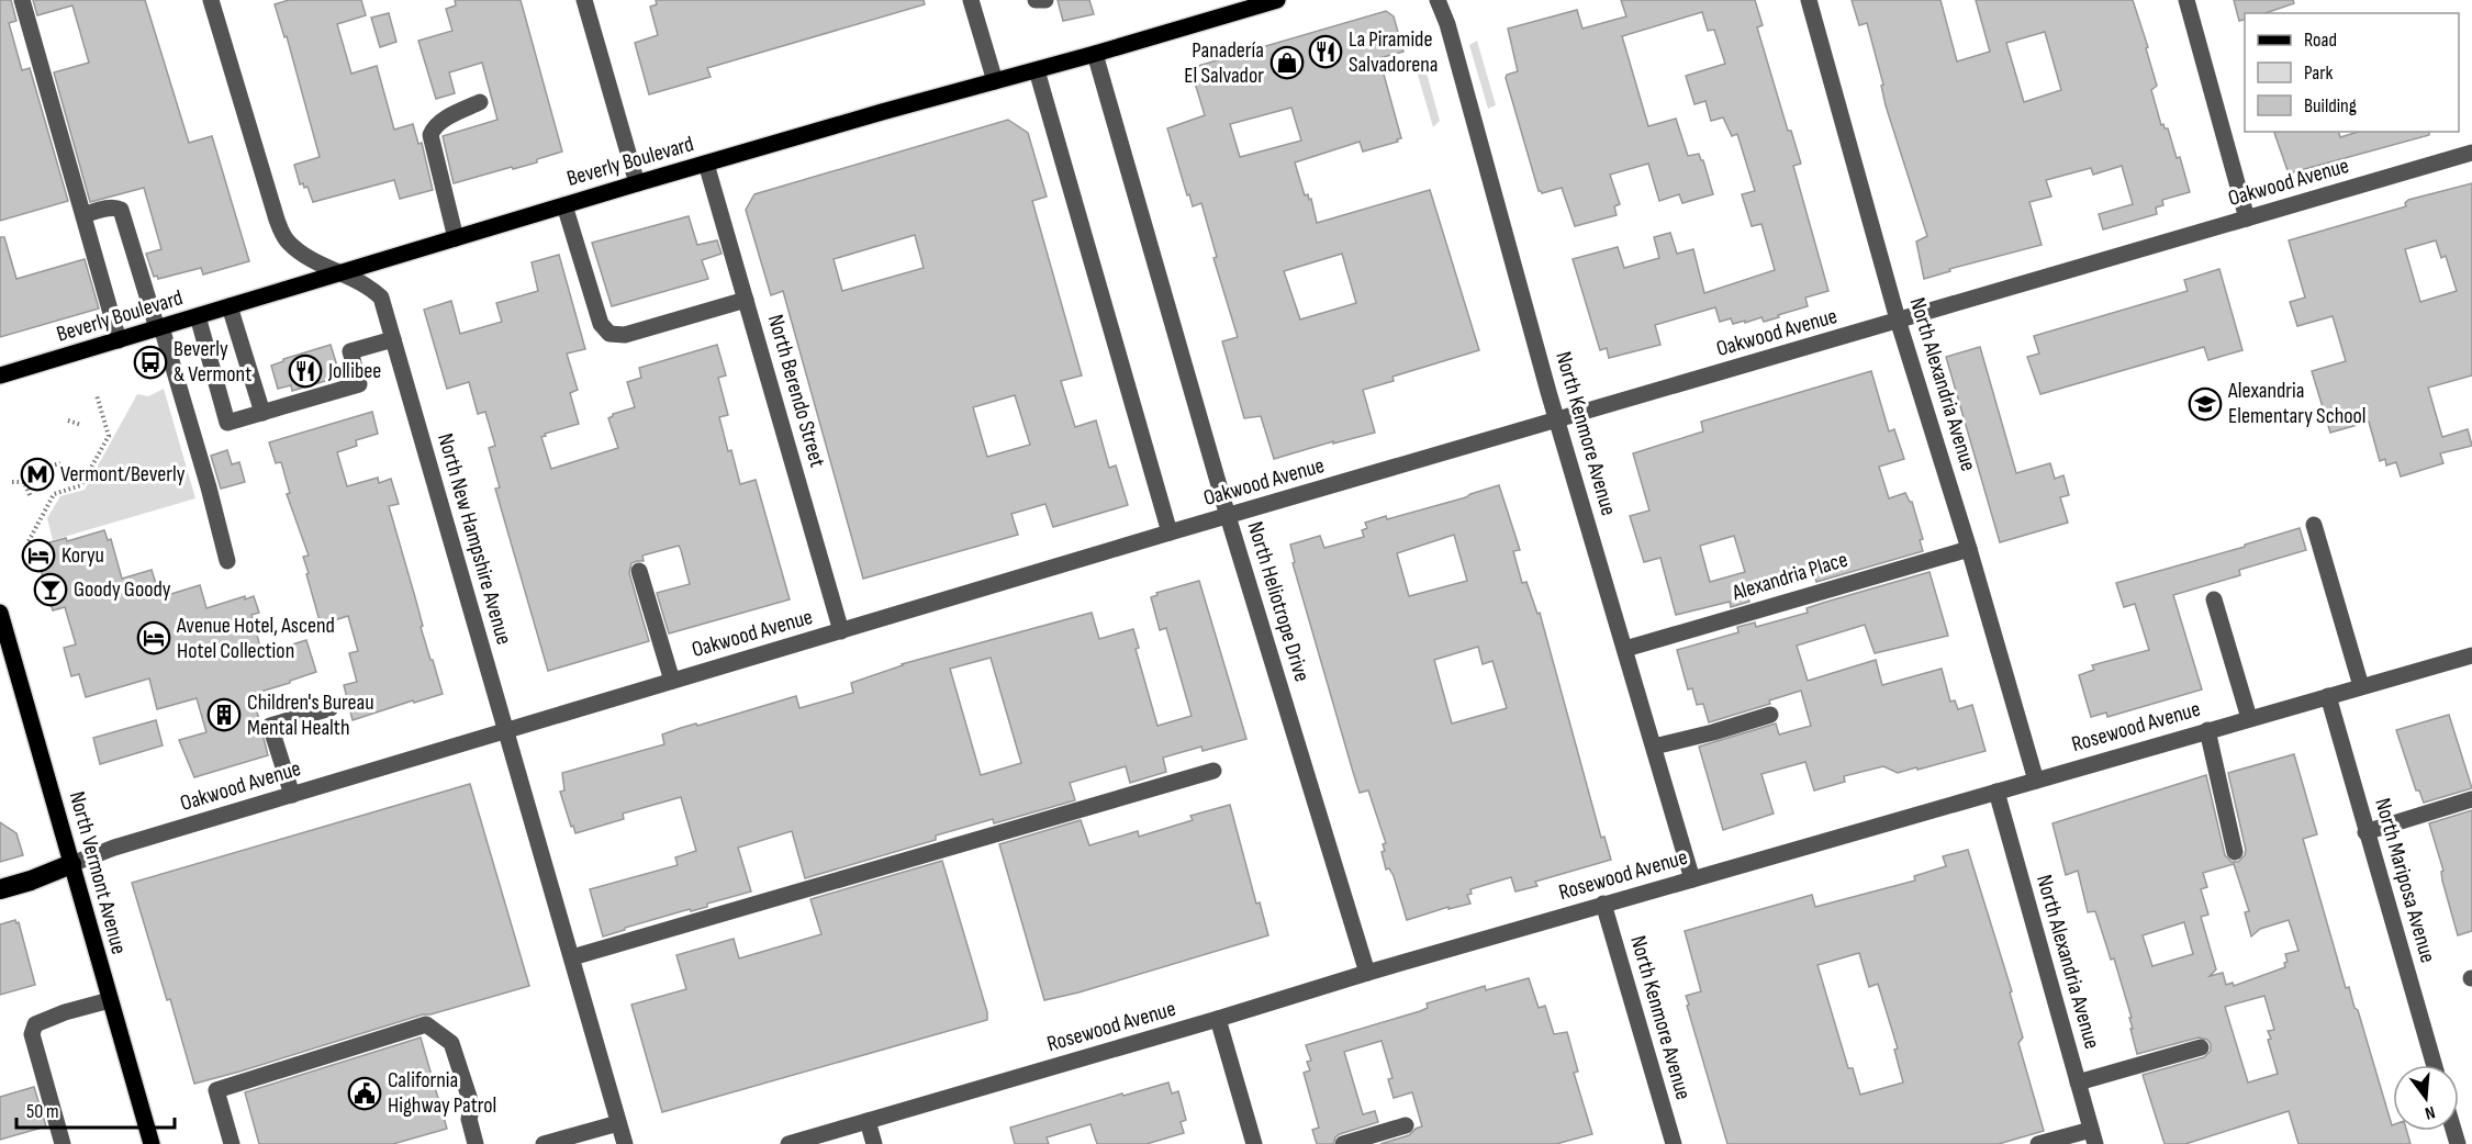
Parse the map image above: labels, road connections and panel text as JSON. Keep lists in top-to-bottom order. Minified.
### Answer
{"streets":{"main road":["Beverly Boulevard","North Vermont Avenue"],"street":["Oakwood Avenue","North Alexandria Avenue","North Berendo Street","North Kenmore Avenue","North New Hampshire Avenue","Alexandria Place","North Heliotrope Drive","Rosewood Avenue","North Mariposa Avenue"]},"crossings":[["Beverly Boulevard","North Berendo Street"],["Beverly Boulevard","North New Hampshire Avenue"],["Beverly Boulevard","North Heliotrope Drive"],["Oakwood Avenue","North Alexandria Avenue"],["Oakwood Avenue","North Berendo Street"],["Oakwood Avenue","North Kenmore Avenue"],["Oakwood Avenue","North New Hampshire Avenue"],["Oakwood Avenue","North Heliotrope Drive"],["Oakwood Avenue","North Vermont Avenue"],["North Alexandria Avenue","Alexandria Place"],["North Alexandria Avenue","Rosewood Avenue"],["North Kenmore Avenue","Alexandria Place"],["North Kenmore Avenue","Rosewood Avenue"],["North Heliotrope Drive","Rosewood Avenue"],["Rosewood Avenue","North Mariposa Avenue"]],"places":{"restaurant":["La Piramide Salvadorena","Jollibee"],"shop":["Panadería El Salvador"],"bus stop":["Beverly & Vermont"],"school or university":["Alexandria Elementary School"],"metro station":["Vermont/Beverly"],"hotel":["Koryu","Avenue Hotel, Ascend Hotel Collection"],"bar":["Goody Goody"],"building":["Children's Bureau Mental Health"],"public building":["California Highway Patrol"]},"legend":["Road","Park","Building"],"scale_bar":"50 m","north":"bottom"}
